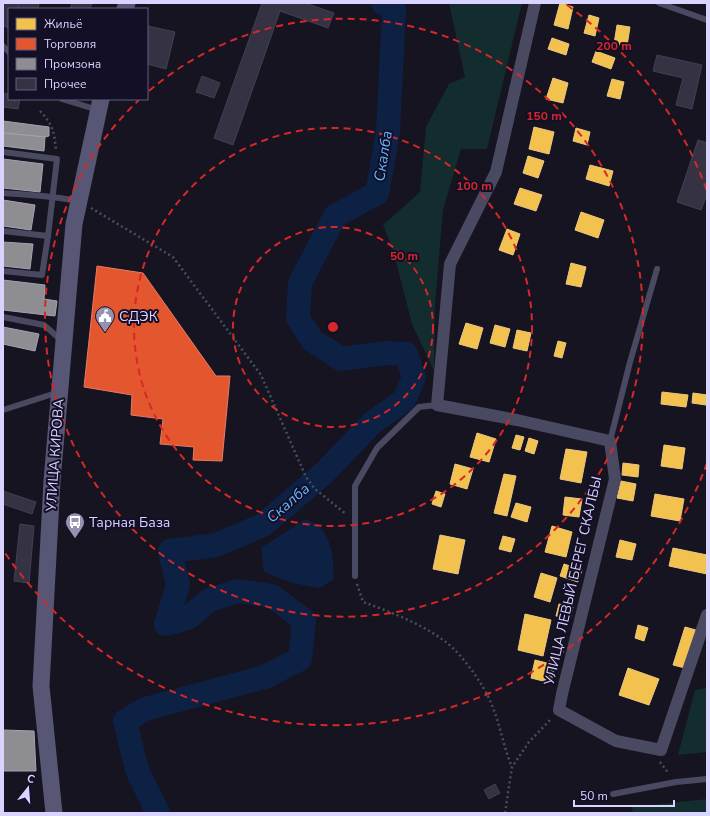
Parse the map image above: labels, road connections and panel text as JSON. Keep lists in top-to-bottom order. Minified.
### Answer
{"streets":{"street":["УЛИЦА КИРОВА","УЛИЦА ЛЕВЫЙ БЕРЕГ СКАЛБЫ"]},"water":["Скалба"],"places":{"public building":["СДЭК"],"bus stop":["Тарная База"]},"legend":["Жильё","Торговля","Промзона","Прочее"],"scale_bar":"50 m","north":"top","rings":["200 m","150 m","100 m","50 m"]}
